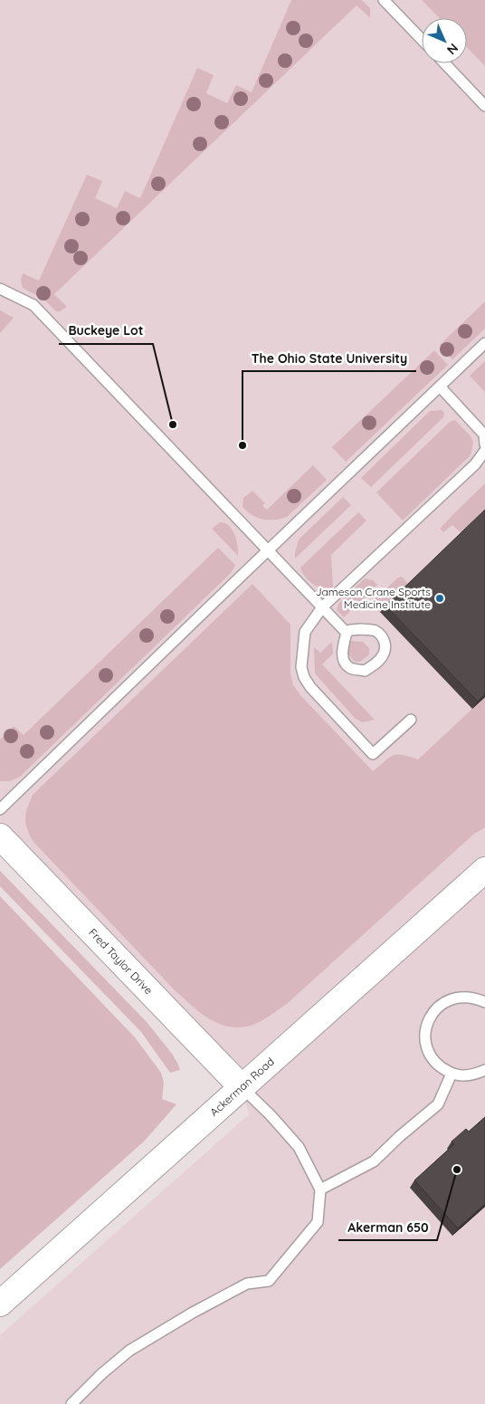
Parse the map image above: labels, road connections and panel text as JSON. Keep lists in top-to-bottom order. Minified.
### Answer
{"streets":{"main road":["Fred Taylor Drive","Ackerman Road"]},"crossings":[["Fred Taylor Drive","Ackerman Road"]],"places":["Buckeye Lot","The Ohio State University","Jameson Crane Sports Medicine Institute","Akerman 650"],"north":"bottom right"}
